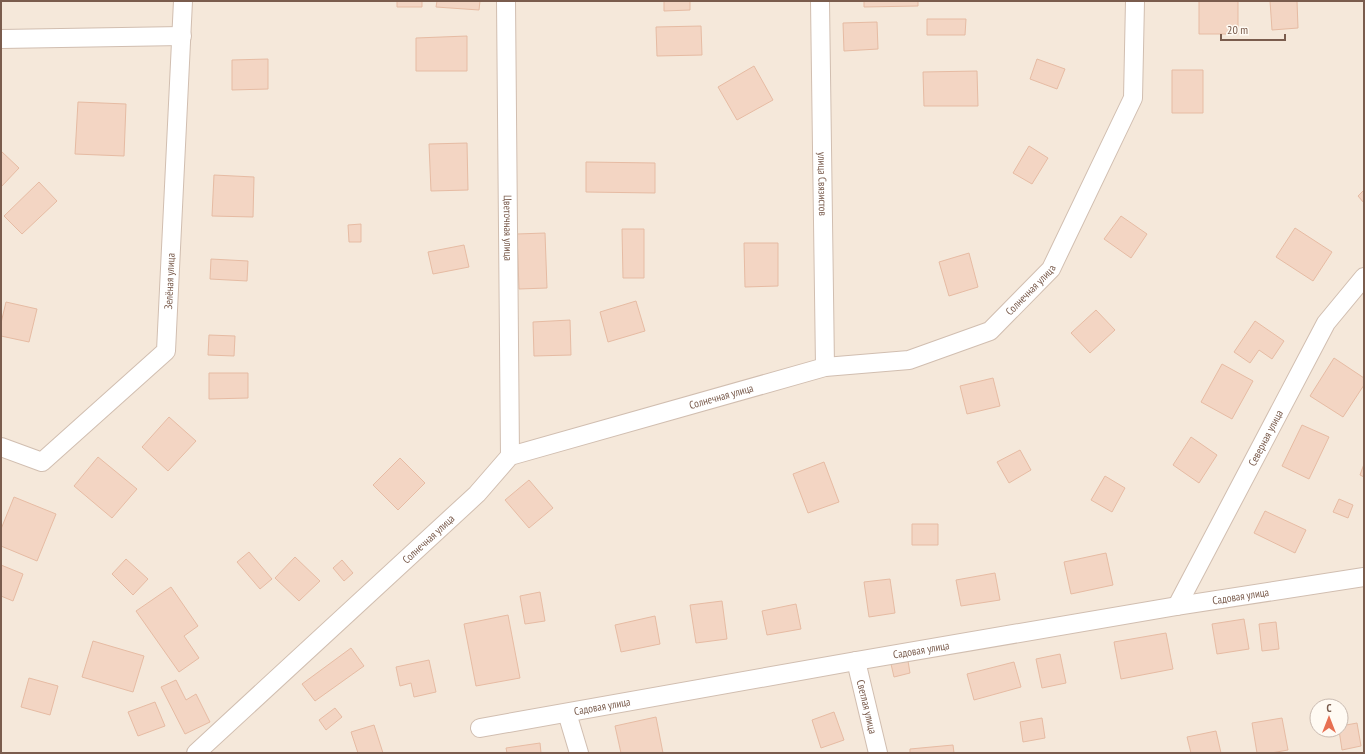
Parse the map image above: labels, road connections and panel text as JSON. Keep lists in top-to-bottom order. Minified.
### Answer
{"streets":{"street":["улица Связистов","Цветочная улица","Зелёная улица","Солнечная улица","Северная улица","Садовая улица","Светлая улица"]},"crossings":[["улица Связистов","Солнечная улица"],["Цветочная улица","Солнечная улица"],["Северная улица","Садовая улица"],["Садовая улица","Светлая улица"]],"scale_bar":"20 m","north":"top"}
